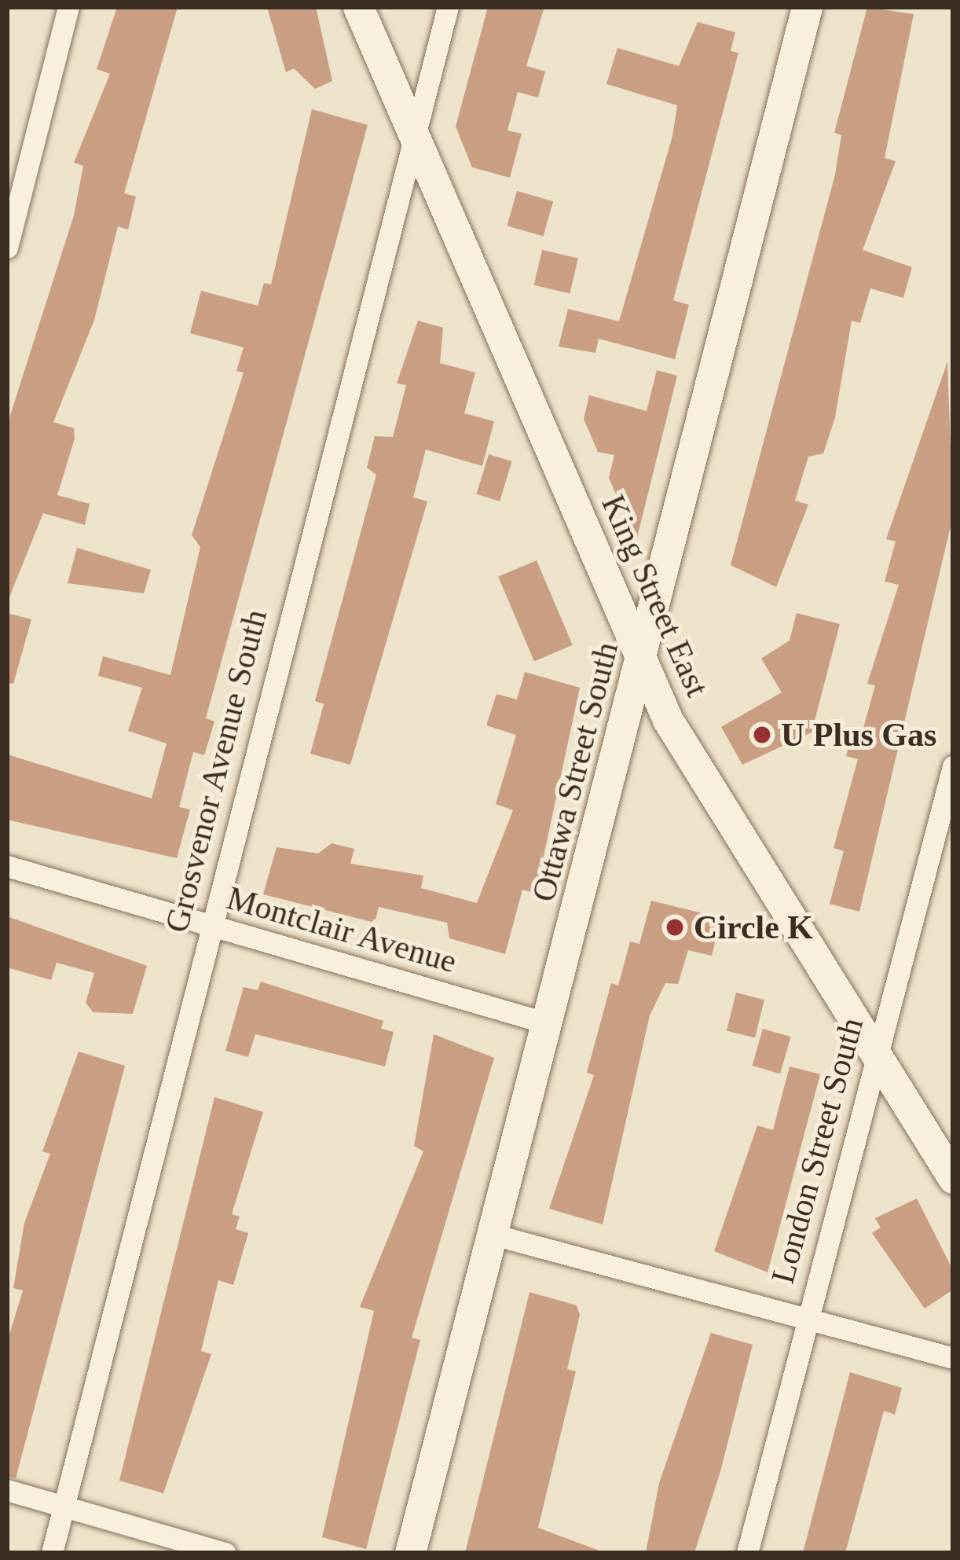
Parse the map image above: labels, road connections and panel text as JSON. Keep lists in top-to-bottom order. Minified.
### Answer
{"streets":{"main road":["King Street East","Ottawa Street South"],"street":["Grosvenor Avenue South","Montclair Avenue","London Street South"]},"crossings":[["King Street East","Grosvenor Avenue South"],["King Street East","Ottawa Street South"],["King Street East","London Street South"],["Grosvenor Avenue South","Montclair Avenue"],["Ottawa Street South","Montclair Avenue"]],"places":["U Plus Gas","Circle K"]}
